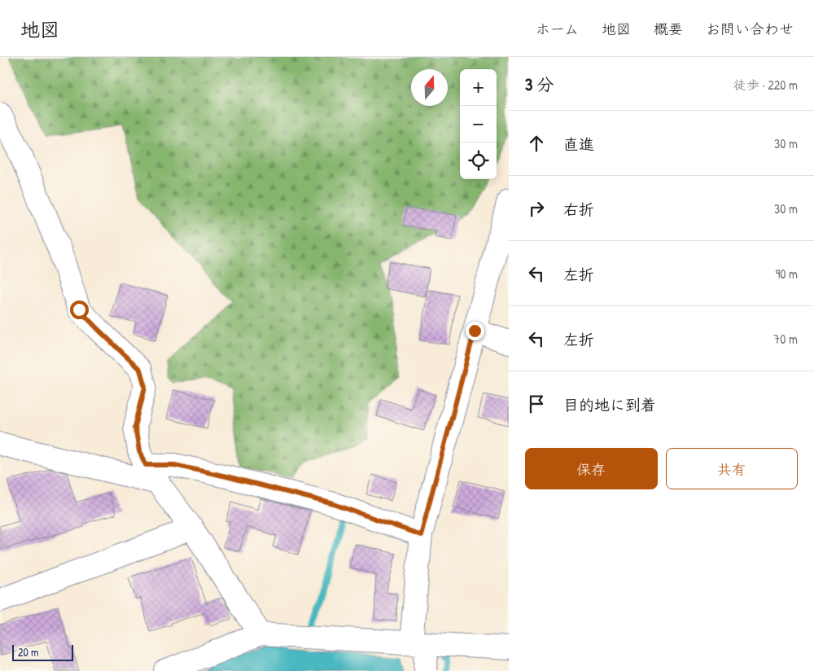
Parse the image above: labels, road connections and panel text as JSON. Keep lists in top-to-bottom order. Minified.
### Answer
{"scale_bar":"20 m","north":"top","page":{"header":"地図","nav":["ホーム","地図","概要","お問い合わせ"],"heading":["3 分","徒歩 · 220 m"],"map_buttons":["+","−"],"list":[["直進","30 m"],["右折","30 m"],["左折","90 m"],["左折","70 m"],"目的地に到着"],"buttons":["保存","共有"],"scale":"20 m"}}
